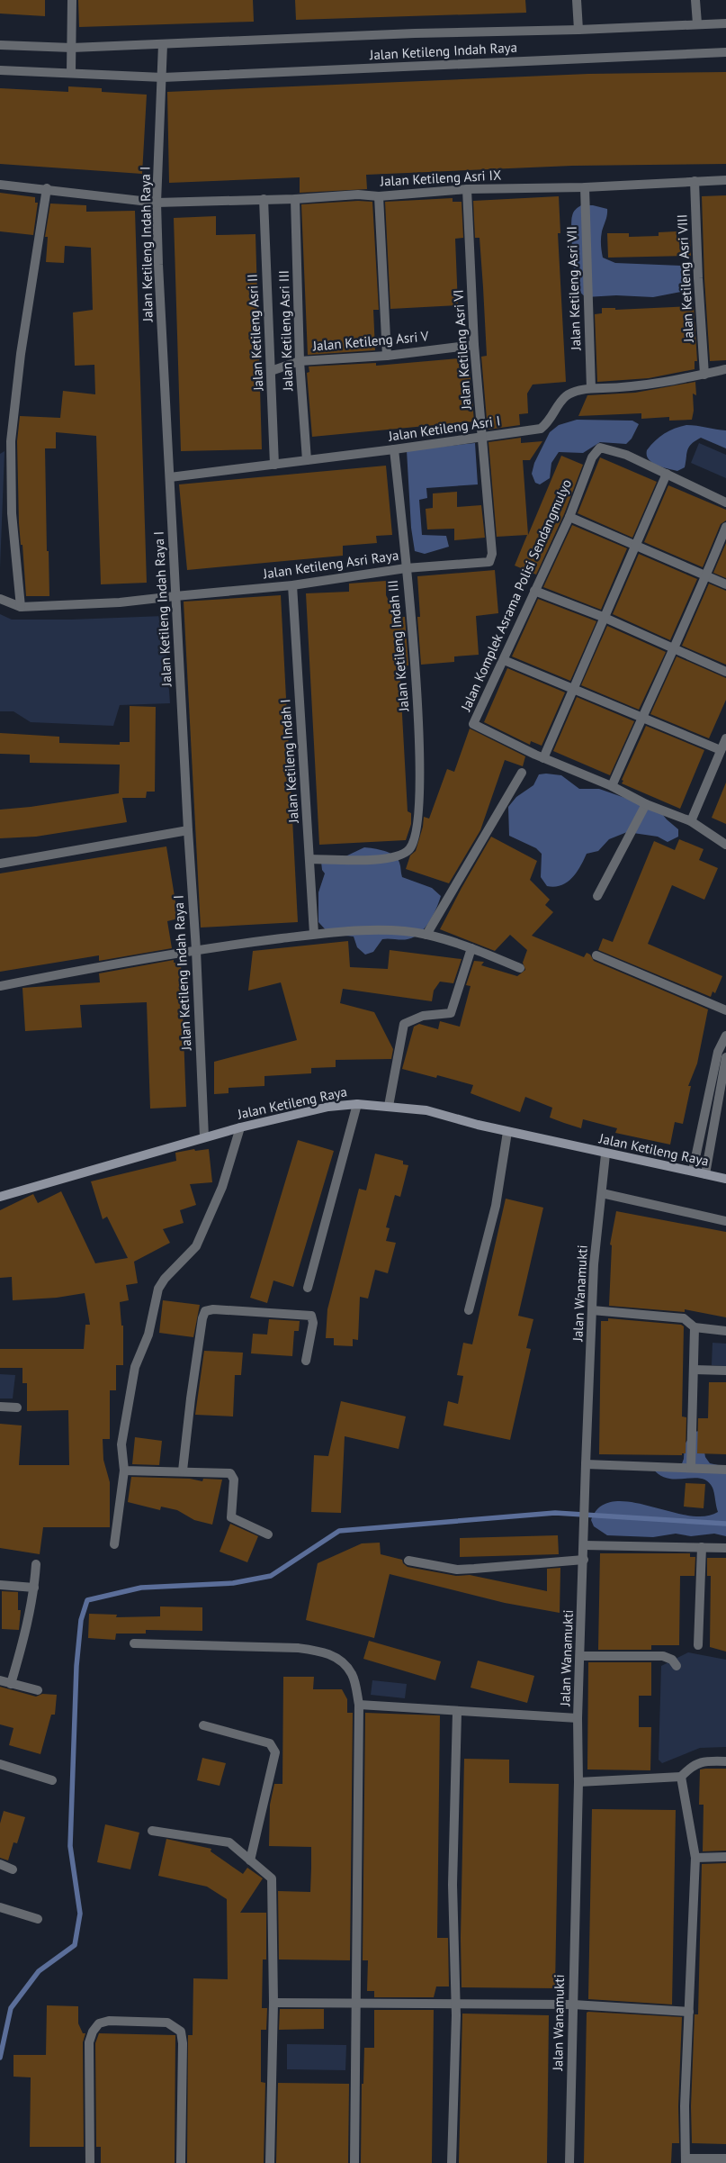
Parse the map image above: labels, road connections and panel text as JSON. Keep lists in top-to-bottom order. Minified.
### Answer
{"streets":{"main road":["Jalan Ketileng Raya"],"street":["Jalan Ketileng Indah Raya","Jalan Ketileng Asri IX","Jalan Ketileng Indah Raya I","Jalan Ketileng Asri VIII","Jalan Ketileng Asri VII","Jalan Ketileng Asri III","Jalan Ketileng Asri II","Jalan Ketileng Asri V","Jalan Ketileng Asri VI","Jalan Ketileng Asri I","Jalan Ketileng Asri Raya","Jalan Komplek Asrama Polisi Sendangmulyo","Jalan Ketileng Indah III","Jalan Ketileng Indah I","Jalan Wanamukti"]},"crossings":[["Jalan Ketileng Indah Raya","Jalan Ketileng Indah Raya I"],["Jalan Ketileng Asri IX","Jalan Ketileng Indah Raya I"],["Jalan Ketileng Asri IX","Jalan Ketileng Asri VIII"],["Jalan Ketileng Asri IX","Jalan Ketileng Asri VII"],["Jalan Ketileng Asri IX","Jalan Ketileng Asri III"],["Jalan Ketileng Asri IX","Jalan Ketileng Asri II"],["Jalan Ketileng Asri IX","Jalan Ketileng Asri VI"],["Jalan Ketileng Indah Raya I","Jalan Ketileng Asri I"],["Jalan Ketileng Indah Raya I","Jalan Ketileng Asri Raya"],["Jalan Ketileng Indah Raya I","Jalan Ketileng Raya"],["Jalan Ketileng Asri VIII","Jalan Ketileng Asri I"],["Jalan Ketileng Asri VII","Jalan Ketileng Asri I"],["Jalan Ketileng Asri III","Jalan Ketileng Asri V"],["Jalan Ketileng Asri III","Jalan Ketileng Asri I"],["Jalan Ketileng Asri II","Jalan Ketileng Asri V"],["Jalan Ketileng Asri II","Jalan Ketileng Asri I"],["Jalan Ketileng Asri V","Jalan Ketileng Asri VI"],["Jalan Ketileng Asri VI","Jalan Ketileng Asri I"],["Jalan Ketileng Asri VI","Jalan Ketileng Asri Raya"],["Jalan Ketileng Asri I","Jalan Ketileng Indah III"],["Jalan Ketileng Asri Raya","Jalan Ketileng Indah III"],["Jalan Ketileng Asri Raya","Jalan Ketileng Indah I"],["Jalan Ketileng Indah III","Jalan Ketileng Indah I"],["Jalan Ketileng Raya","Jalan Wanamukti"]]}
